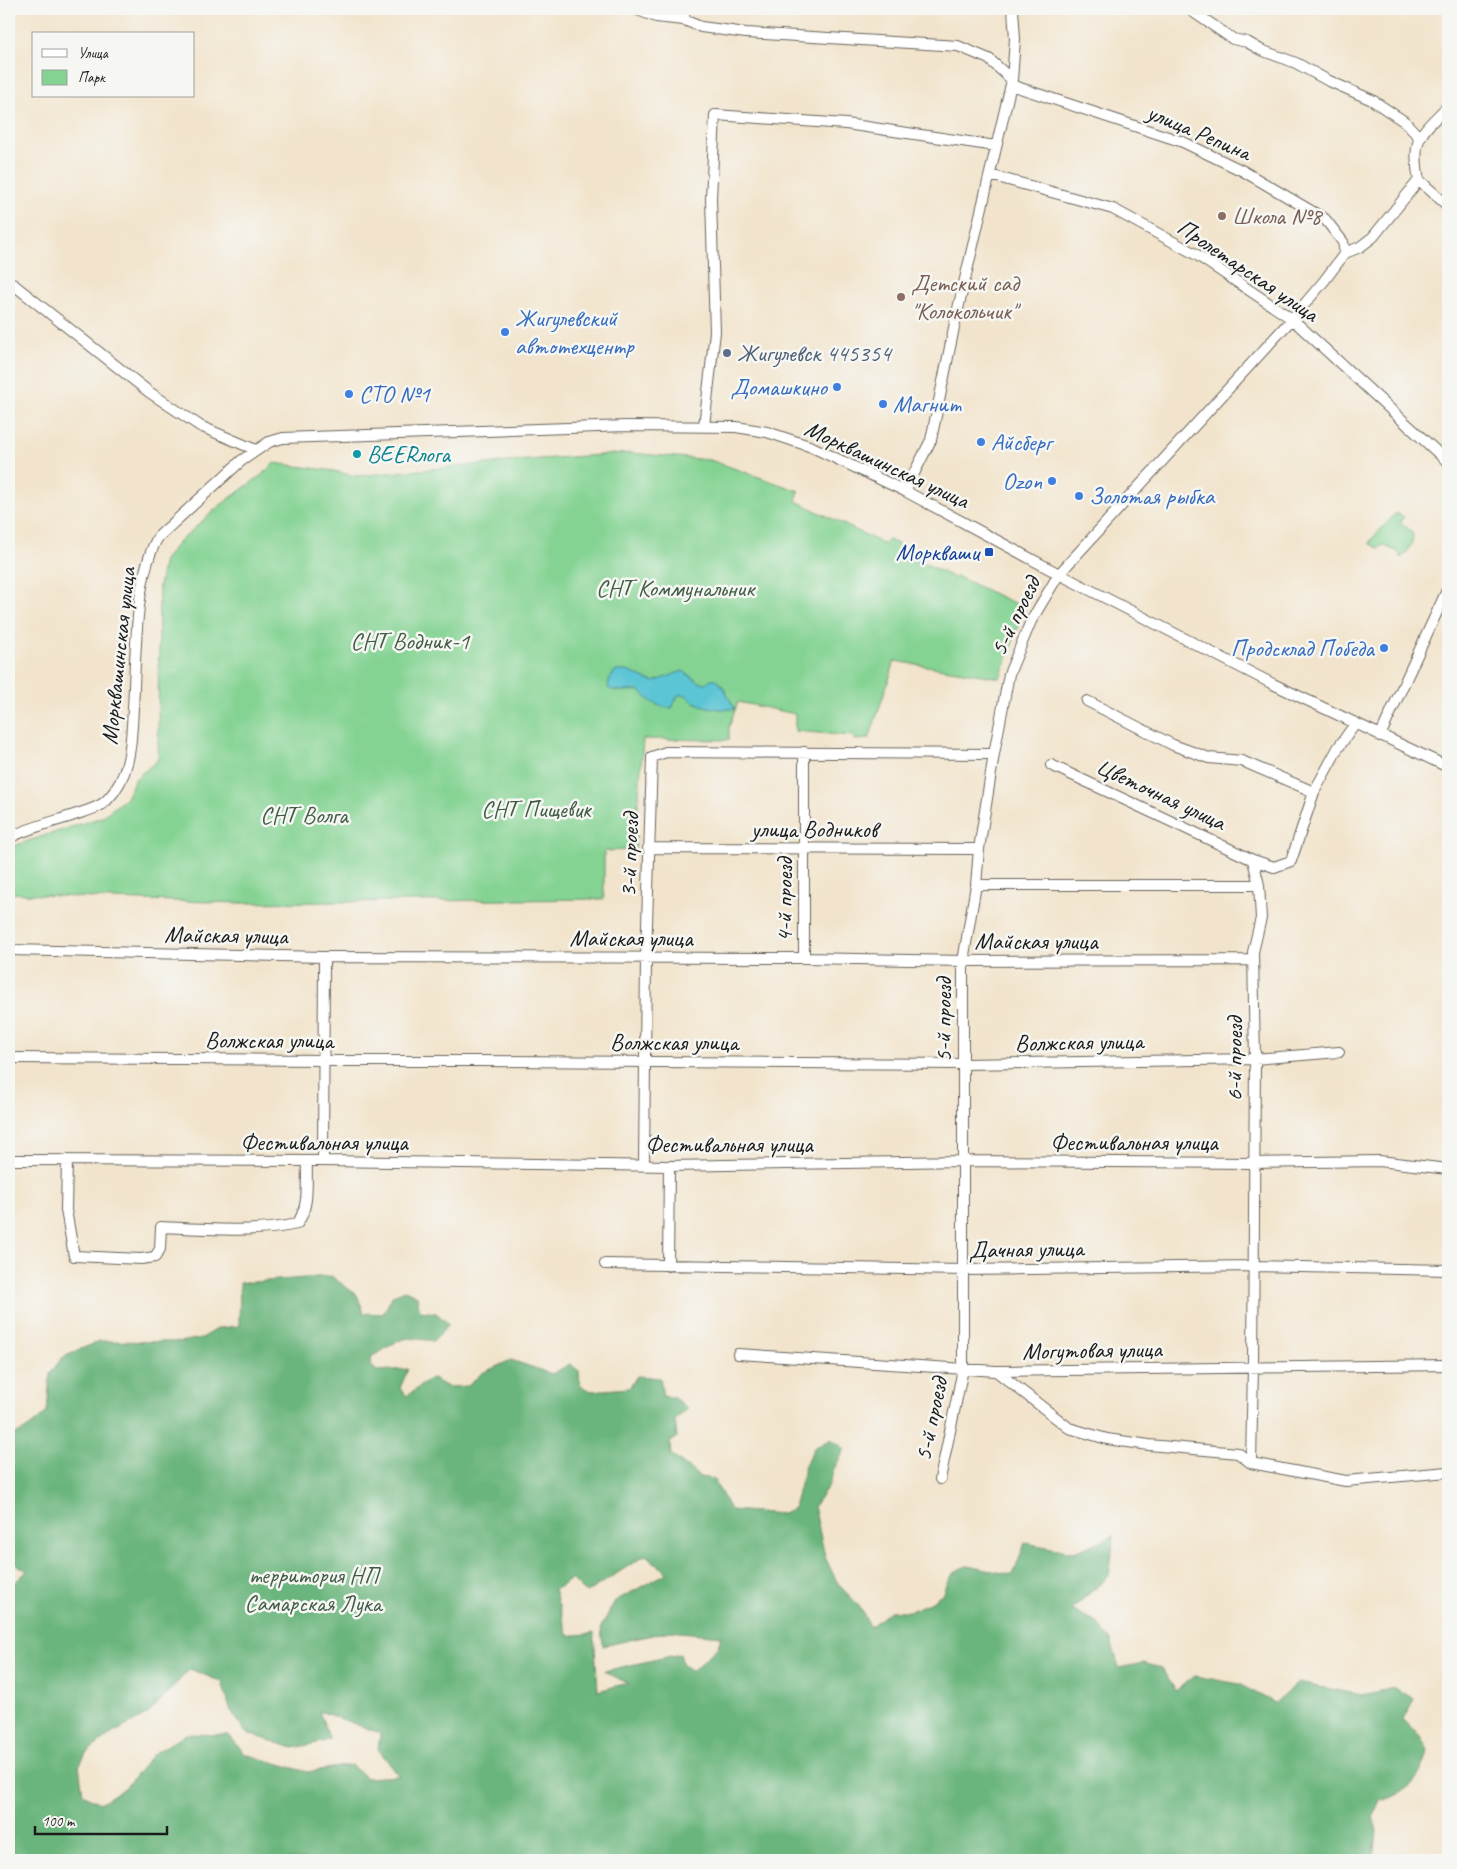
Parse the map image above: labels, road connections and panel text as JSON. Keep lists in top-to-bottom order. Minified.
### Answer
{"streets":{"street":["улица Репина","Пролетарская улица","Морквашинская улица","5-й проезд","Цветочная улица","улица Водников","3-й проезд","4-й проезд","Майская улица","Волжская улица","6-й проезд","Фестивальная улица","Дачная улица","Могутовая улица"]},"crossings":[["улица Репина","5-й проезд"],["Пролетарская улица","5-й проезд"],["Морквашинская улица","5-й проезд"],["5-й проезд","улица Водников"],["5-й проезд","Майская улица"],["5-й проезд","Волжская улица"],["5-й проезд","Фестивальная улица"],["5-й проезд","Дачная улица"],["5-й проезд","Могутовая улица"],["Цветочная улица","6-й проезд"],["улица Водников","3-й проезд"],["улица Водников","4-й проезд"],["3-й проезд","4-й проезд"],["3-й проезд","Майская улица"],["3-й проезд","Волжская улица"],["3-й проезд","Фестивальная улица"],["4-й проезд","Майская улица"],["Майская улица","6-й проезд"],["Волжская улица","6-й проезд"],["6-й проезд","Фестивальная улица"],["6-й проезд","Дачная улица"],["6-й проезд","Могутовая улица"]],"parks":["СНТ Коммунальник","СНТ Водник-1","СНТ Пищевик","СНТ Волга","территория НП Самарская Лука"],"places":{"other":["Школа №8","Детский сад \"Колокольчик\"","Жигулевский автотехцентр","Жигулевск 445354","Домашкино","СТО №1","Магнит","Айсберг","BEERлога","Ozon","Золотая рыбка","Продсклад Победа"],"transit":["Моркваши"]},"legend":["Улица","Парк"],"scale_bar":"100 m"}
